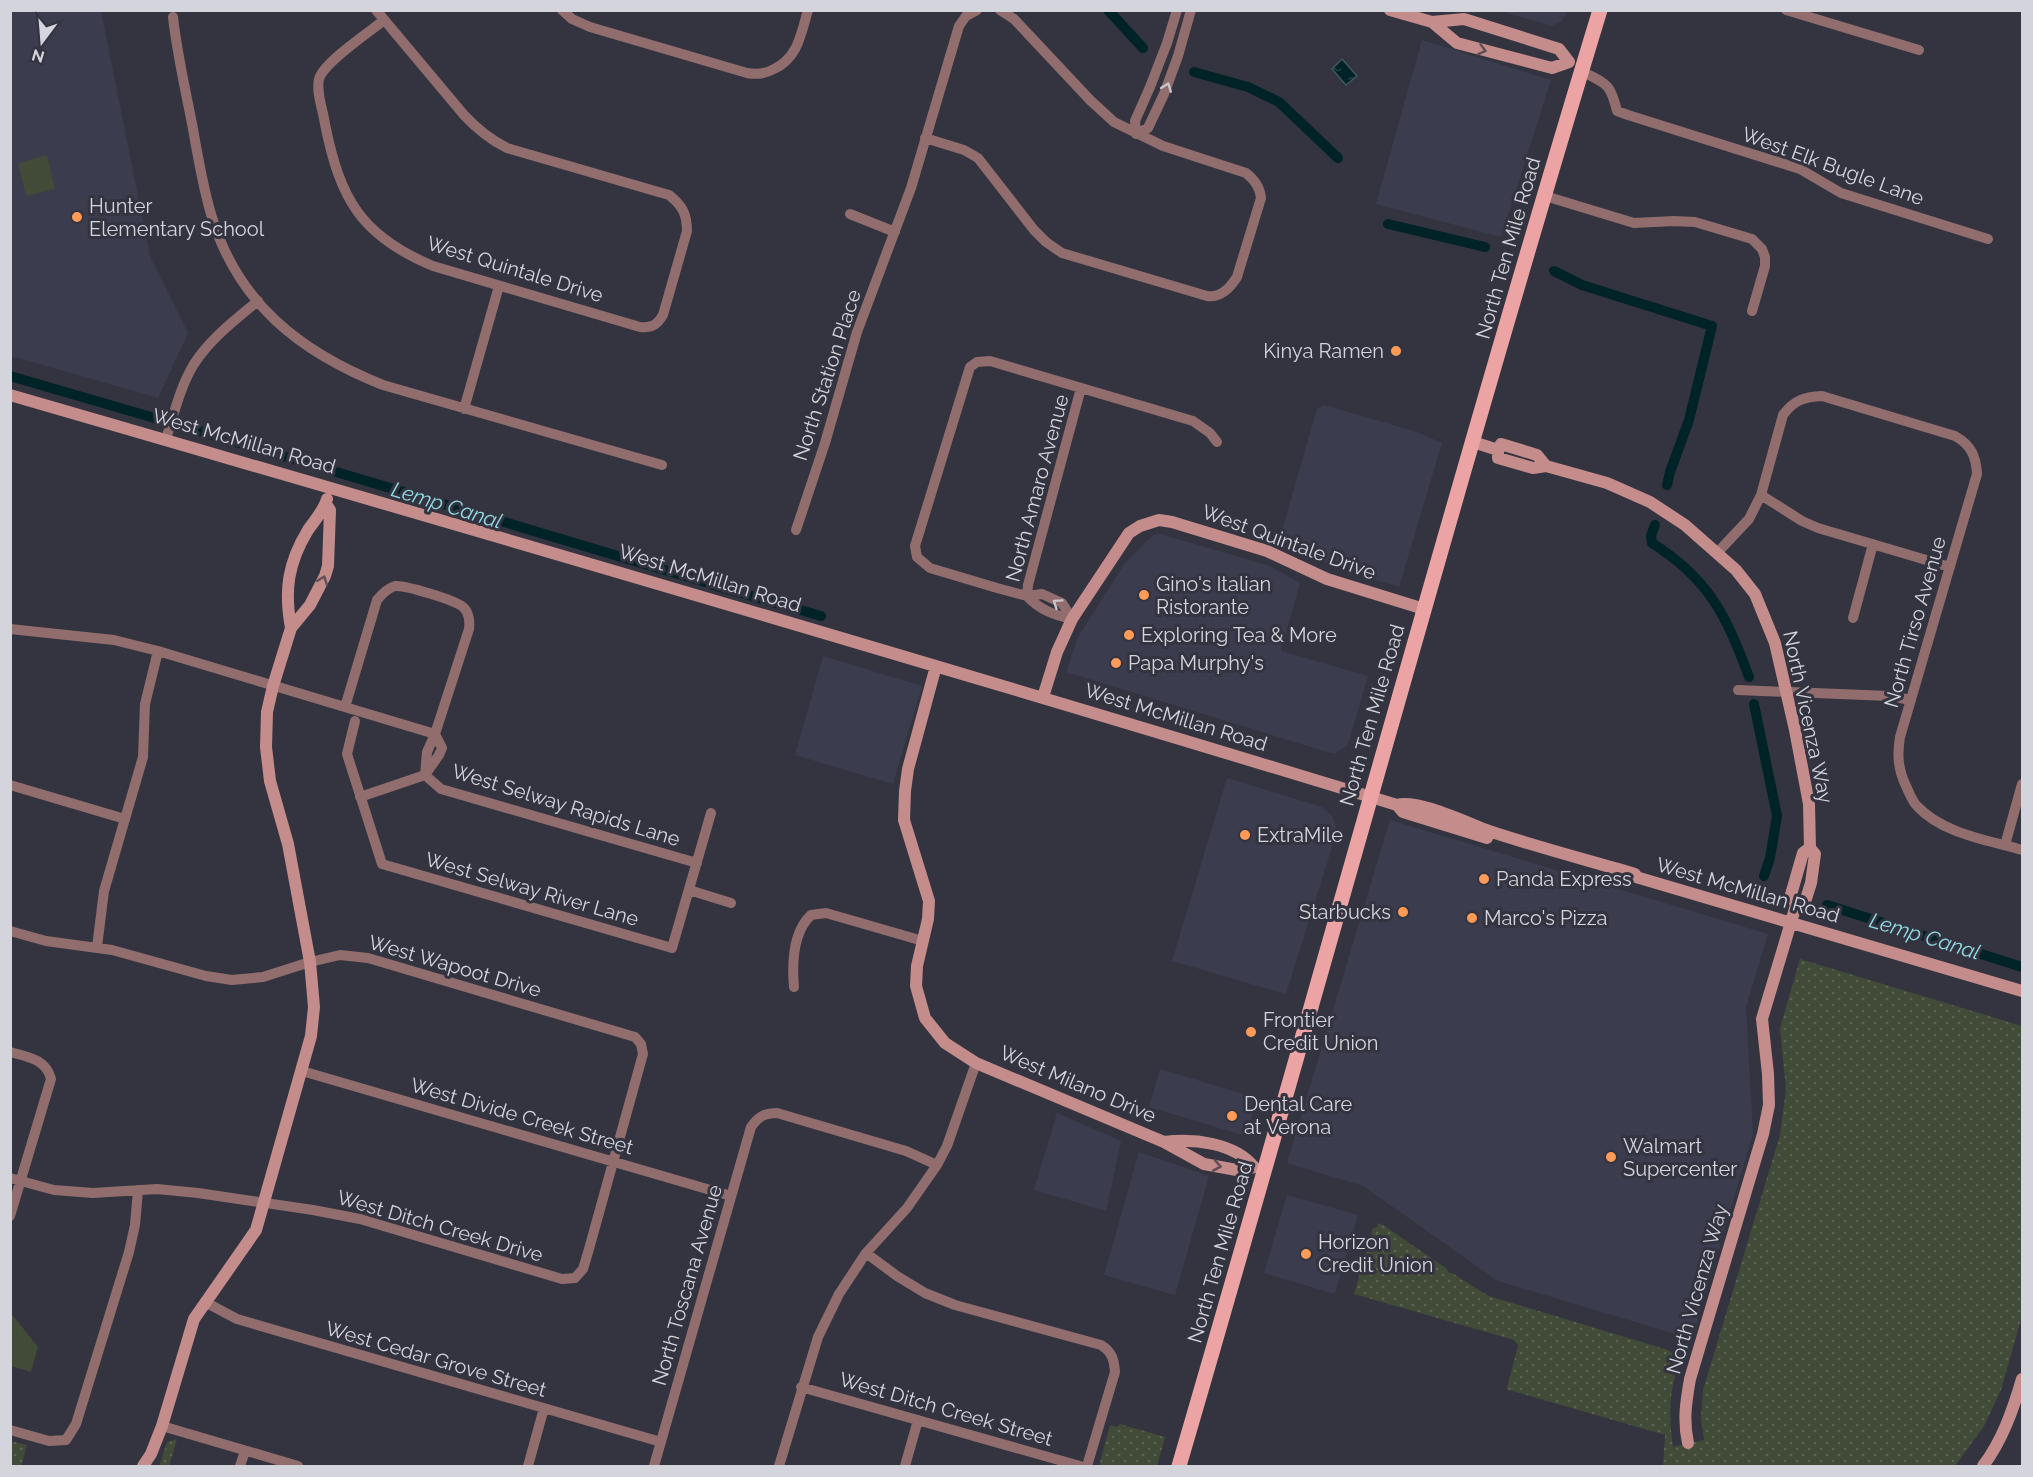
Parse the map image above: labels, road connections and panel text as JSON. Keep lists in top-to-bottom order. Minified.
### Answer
{"streets":{"main road":["North Ten Mile Road"],"street":["West Elk Bugle Lane","West Quintale Drive","North Station Place","West McMillan Road","North Amaro Avenue","North Tirso Avenue","North Vicenza Way","West Selway Rapids Lane","West Selway River Lane","West Wapoot Drive","West Milano Drive","West Divide Creek Street","West Ditch Creek Drive","North Toscana Avenue","West Cedar Grove Street","West Ditch Creek Street"]},"crossings":[["West Elk Bugle Lane","North Ten Mile Road"],["North Ten Mile Road","West Quintale Drive"],["North Ten Mile Road","West McMillan Road"],["North Ten Mile Road","North Vicenza Way"],["North Ten Mile Road","West Milano Drive"],["West McMillan Road","North Vicenza Way"],["West McMillan Road","West Milano Drive"],["West Selway Rapids Lane","West Selway River Lane"],["West Wapoot Drive","West Divide Creek Street"],["West Wapoot Drive","West Ditch Creek Drive"],["West Divide Creek Street","West Ditch Creek Drive"],["West Divide Creek Street","North Toscana Avenue"],["North Toscana Avenue","West Cedar Grove Street"]],"water":["Lemp Canal"],"places":["Hunter Elementary School","Kinya Ramen","Gino's Italian Ristorante","Exploring Tea & More","Papa Murphy's","ExtraMile","Panda Express","Starbucks","Marco's Pizza","Frontier Credit Union","Dental Care at Verona","Walmart Supercenter","Horizon Credit Union"],"north":"bottom"}
